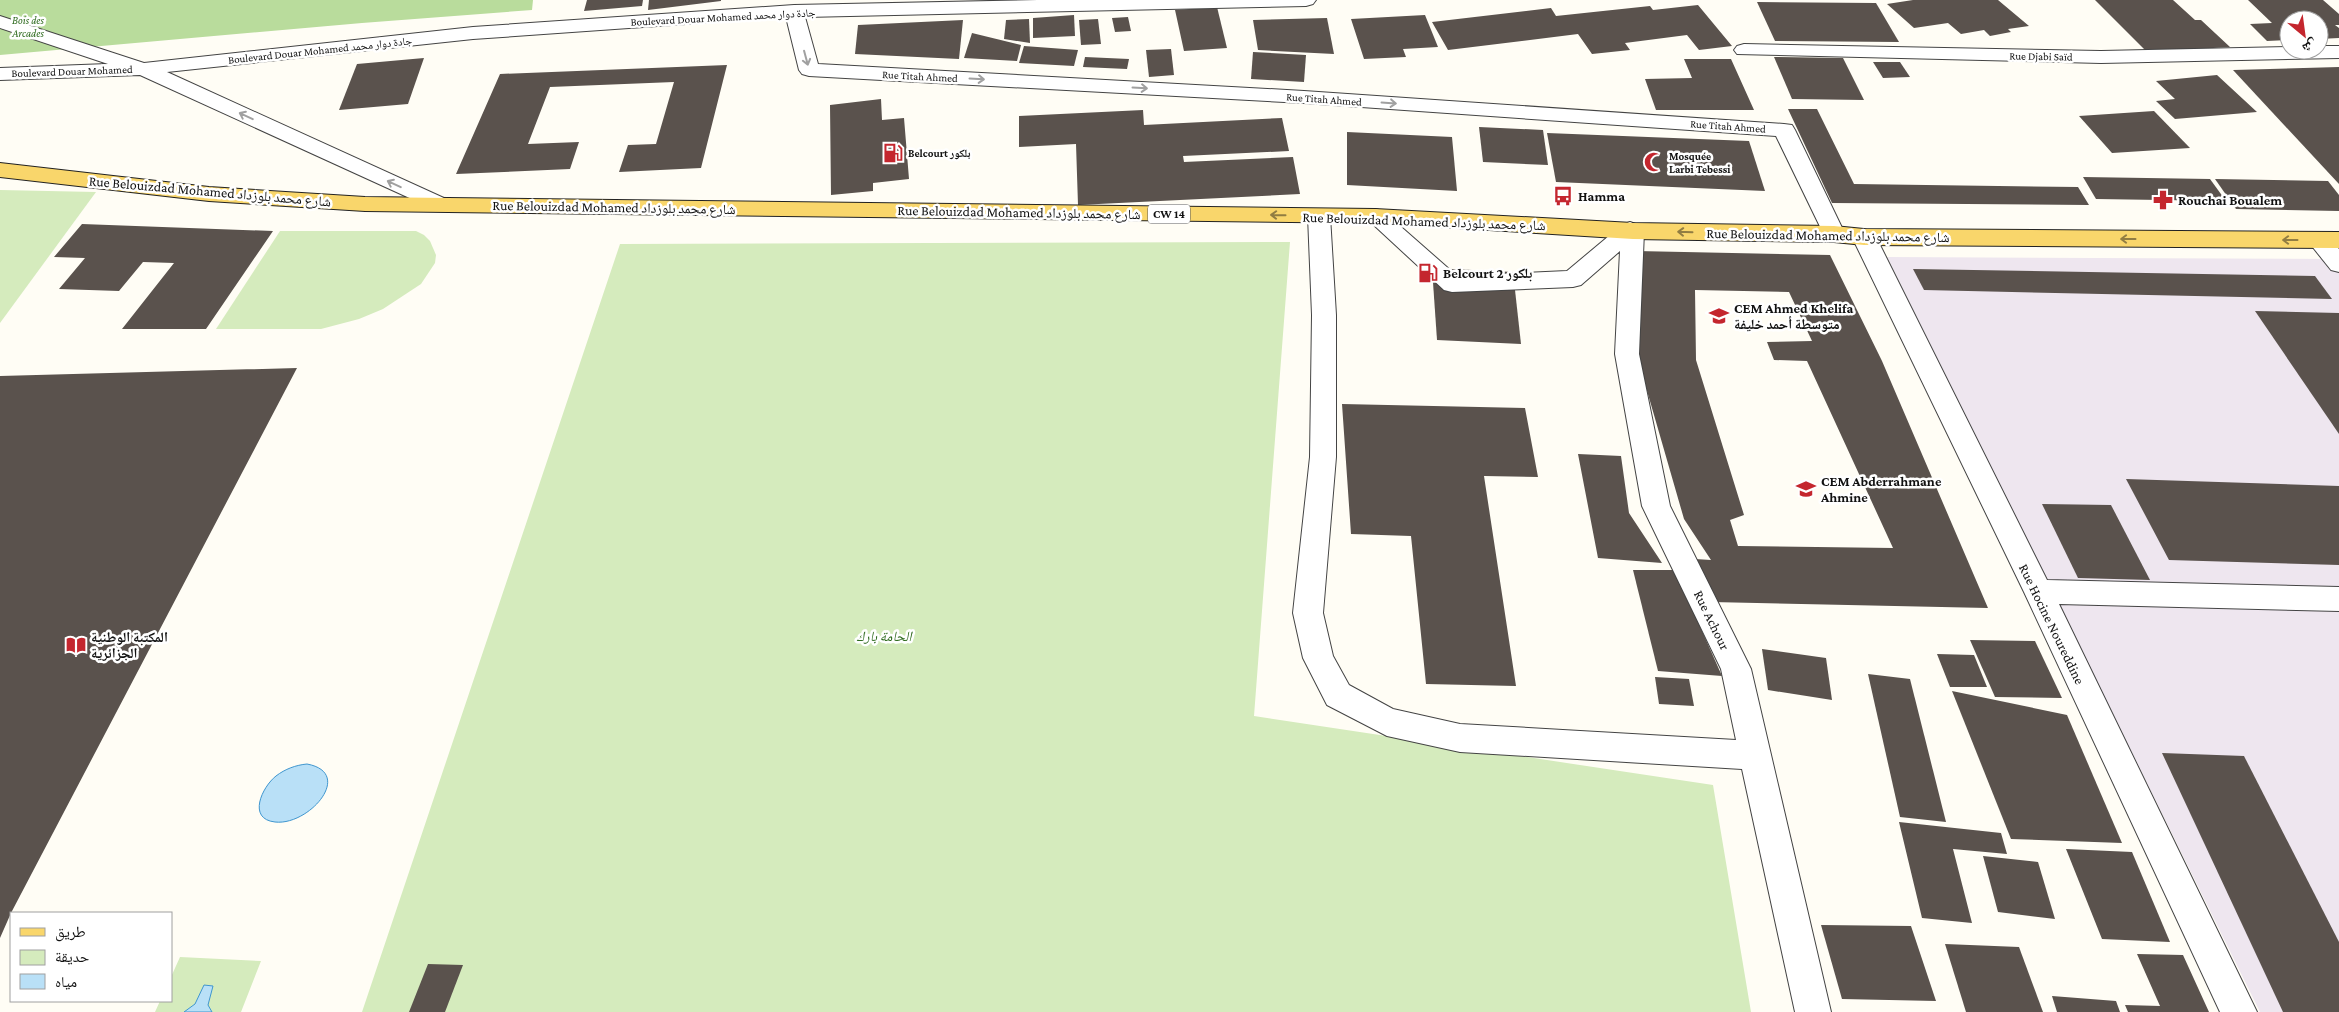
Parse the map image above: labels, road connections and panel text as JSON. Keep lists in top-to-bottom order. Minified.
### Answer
{"streets":{"main road":["Rue Belouizdad Mohamed شارع محمد بلوزداد","CW 14"],"street":["Boulevard Douar Mohamed جادة دوار محمد","Rue Djabi Saïd","Boulevard Douar Mohamed","Rue Titah Ahmed","Rue Achour","Rue Hocine Noureddine"]},"crossings":[["Boulevard Douar Mohamed جادة دوار محمد","Boulevard Douar Mohamed"],["Boulevard Douar Mohamed جادة دوار محمد","Rue Titah Ahmed"],["Rue Titah Ahmed","Rue Belouizdad Mohamed شارع محمد بلوزداد"],["Rue Belouizdad Mohamed شارع محمد بلوزداد","Rue Achour"],["Rue Belouizdad Mohamed شارع محمد بلوزداد","Rue Hocine Noureddine"]],"one_way":["Rue Titah Ahmed","Rue Belouizdad Mohamed شارع محمد بلوزداد"],"parks":["Bois des Arcades","الحامة بارك"],"places":{"fuel station":["Belcourt بلكور","Belcourt 2 بلكور"],"mosque":["Mosquée Larbi Tebessi"],"bus stop":["Hamma"],"pharmacy":["Rouchai Boualem"],"school or university":["CEM Ahmed Khelifa متوسطة أحمد خليفة","CEM Abderrahmane Ahmine"],"library":["المكتبة الوطنية الجزائرية"]},"legend":["طريق","حديقة","مياه"],"north":"bottom right"}
